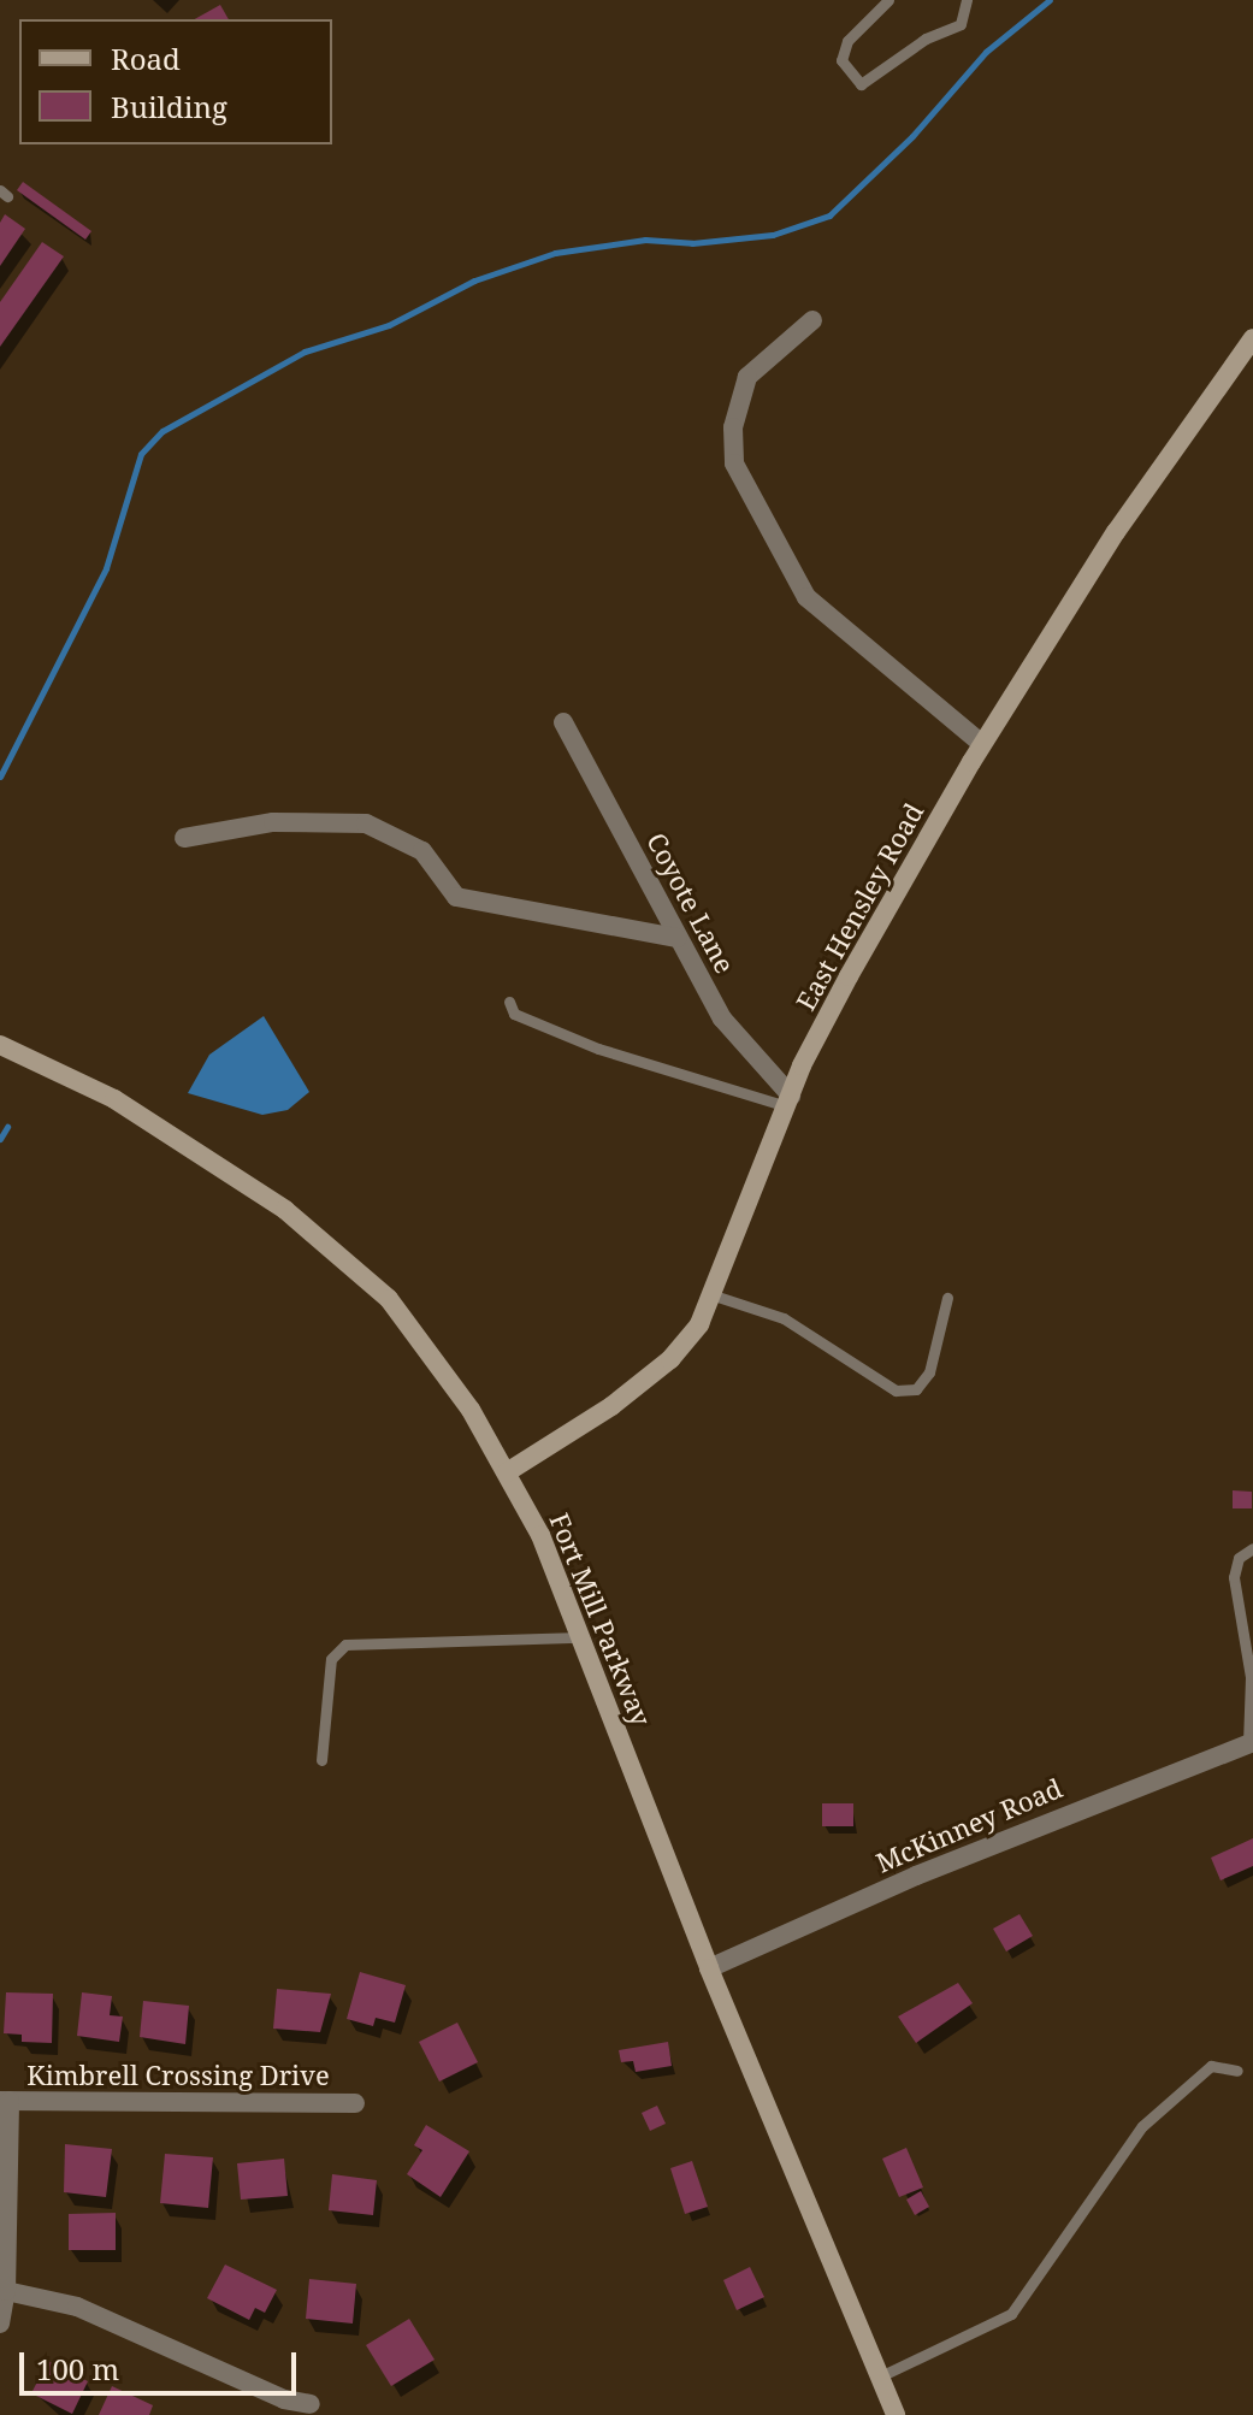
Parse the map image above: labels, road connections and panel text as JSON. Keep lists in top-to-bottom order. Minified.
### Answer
{"streets":{"main road":["East Hensley Road","Fort Mill Parkway"],"street":["Coyote Lane","McKinney Road","Kimbrell Crossing Drive"]},"crossings":[["Coyote Lane","East Hensley Road"],["East Hensley Road","Fort Mill Parkway"],["Fort Mill Parkway","McKinney Road"]],"legend":["Road","Building"],"scale_bar":"100 m"}
